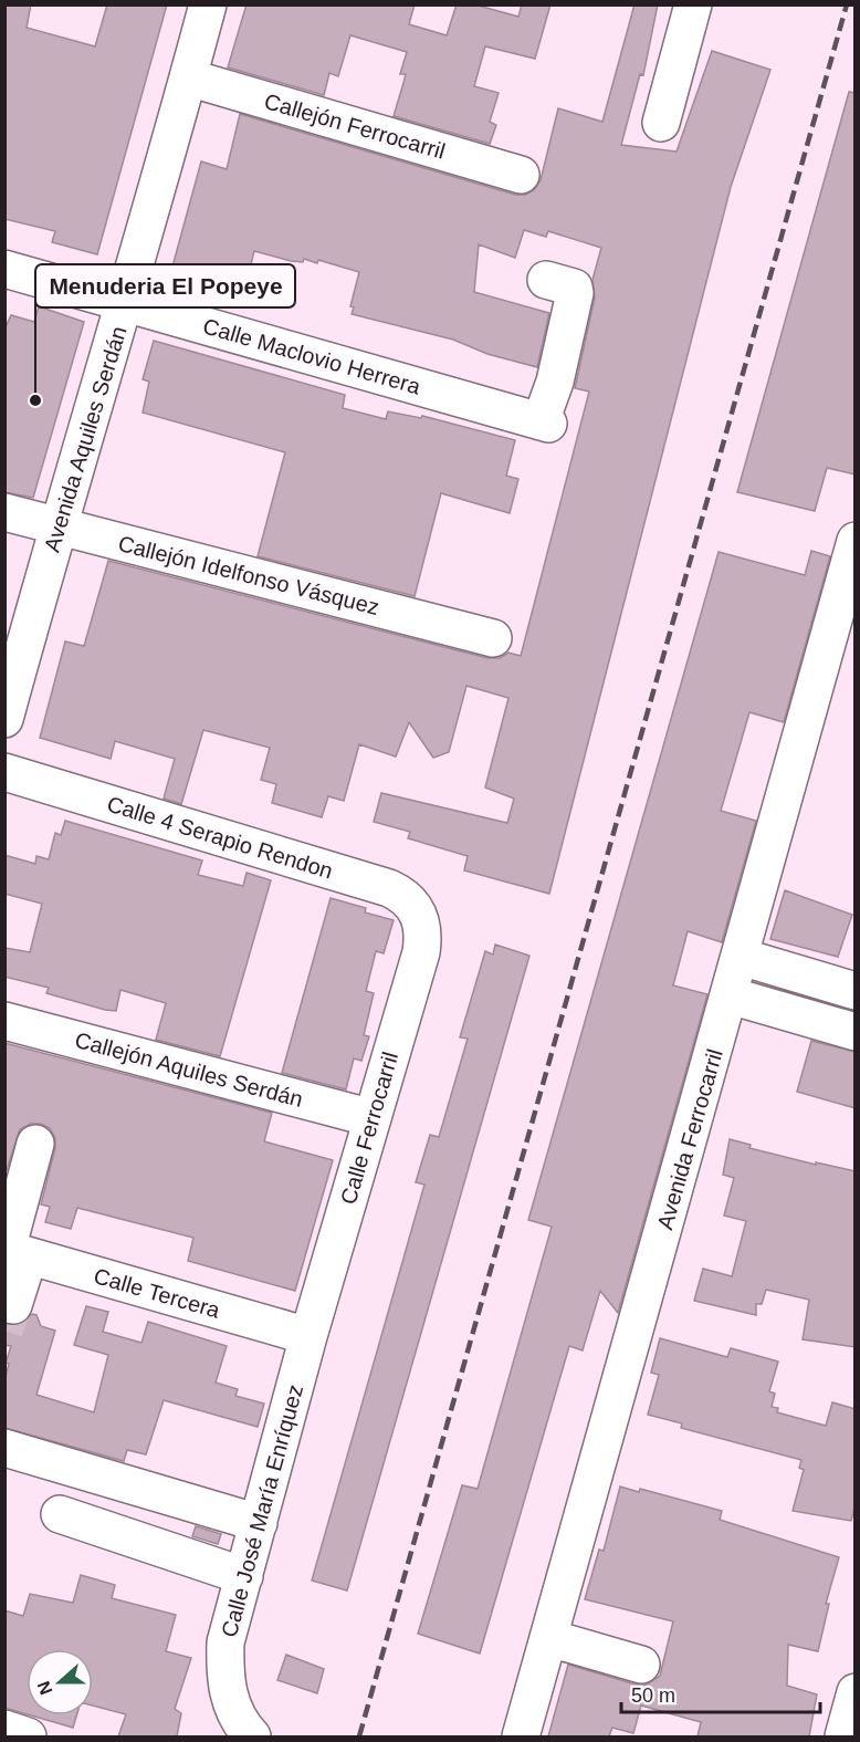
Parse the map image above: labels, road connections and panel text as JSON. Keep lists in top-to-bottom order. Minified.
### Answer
{"streets":{"street":["Callejón Ferrocarril","Calle Maclovio Herrera","Avenida Aquiles Serdán","Callejón Idelfonso Vásquez","Calle 4 Serapio Rendon","Callejón Aquiles Serdán","Calle Ferrocarril","Avenida Ferrocarril","Calle Tercera","Calle José María Enríquez"]},"crossings":[["Callejón Ferrocarril","Avenida Aquiles Serdán"],["Calle Maclovio Herrera","Avenida Aquiles Serdán"],["Avenida Aquiles Serdán","Callejón Idelfonso Vásquez"],["Calle 4 Serapio Rendon","Calle Ferrocarril"],["Callejón Aquiles Serdán","Calle Ferrocarril"],["Calle Ferrocarril","Calle Tercera"],["Calle Ferrocarril","Calle José María Enríquez"],["Calle Tercera","Calle José María Enríquez"]],"places":["Menuderia El Popeye"],"scale_bar":"50 m","north":"left"}
